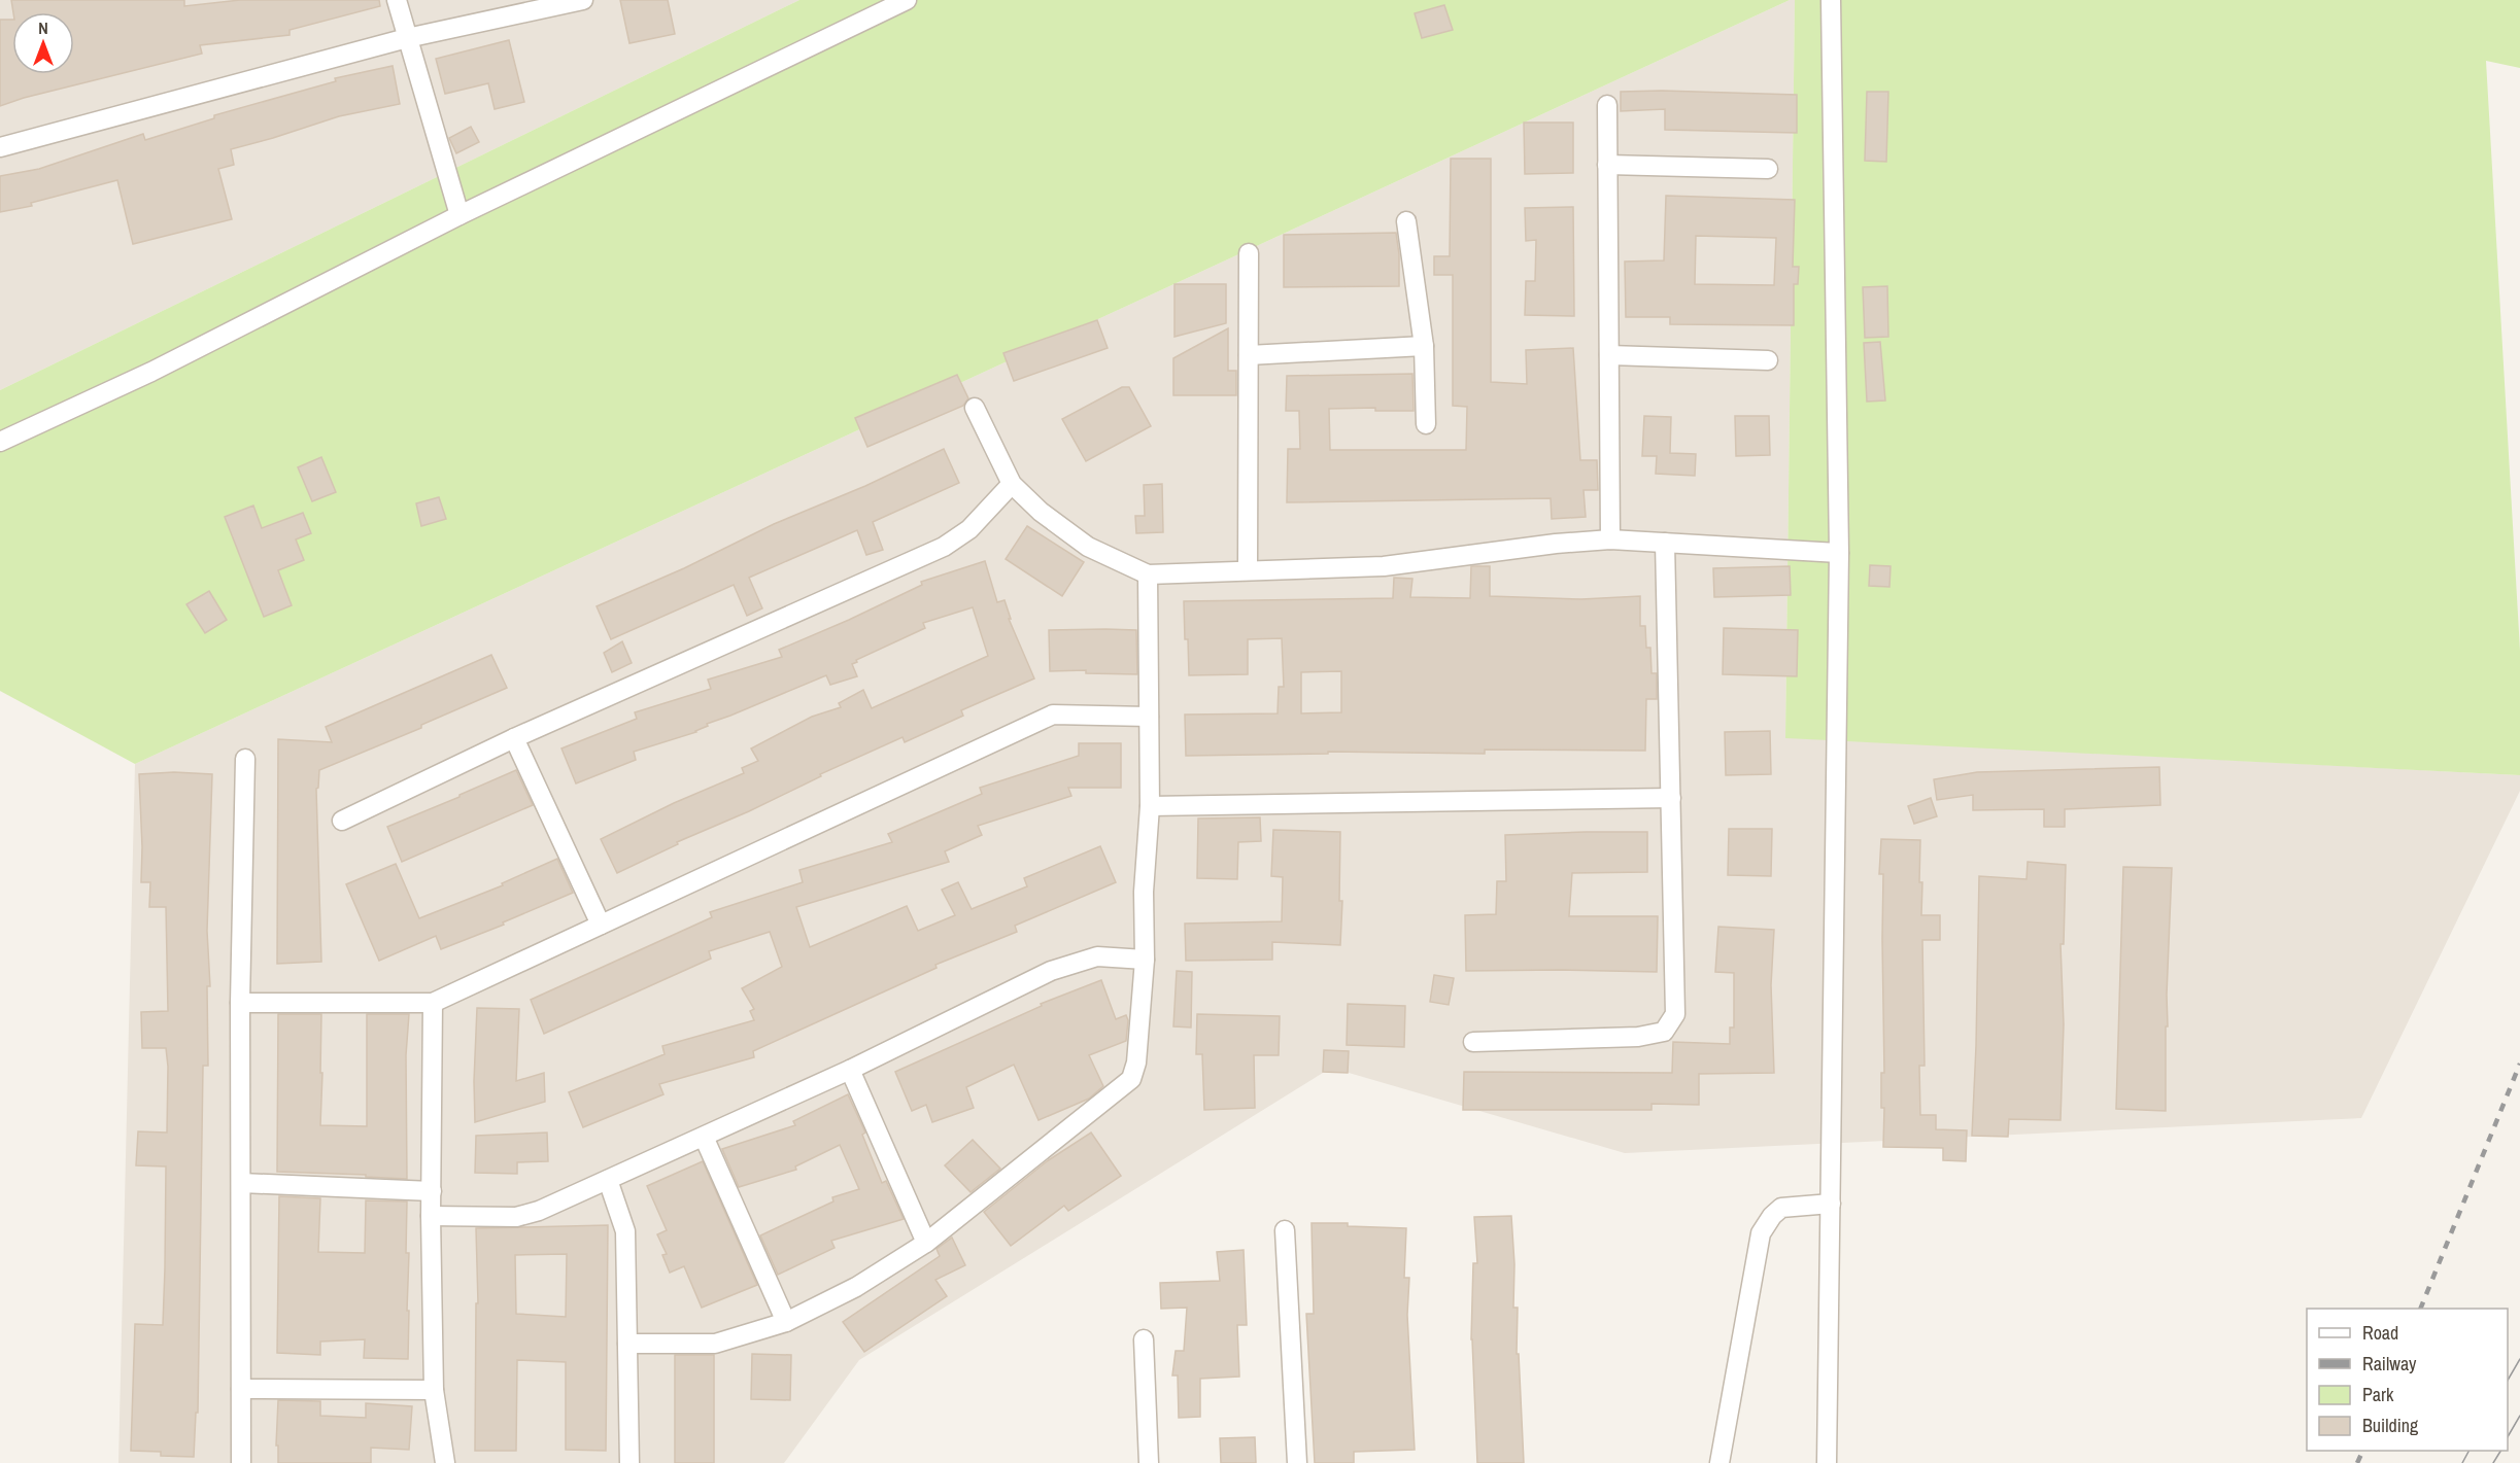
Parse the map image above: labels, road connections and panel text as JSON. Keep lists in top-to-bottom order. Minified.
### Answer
{"legend":["Road","Railway","Park","Building"],"north":"top"}
